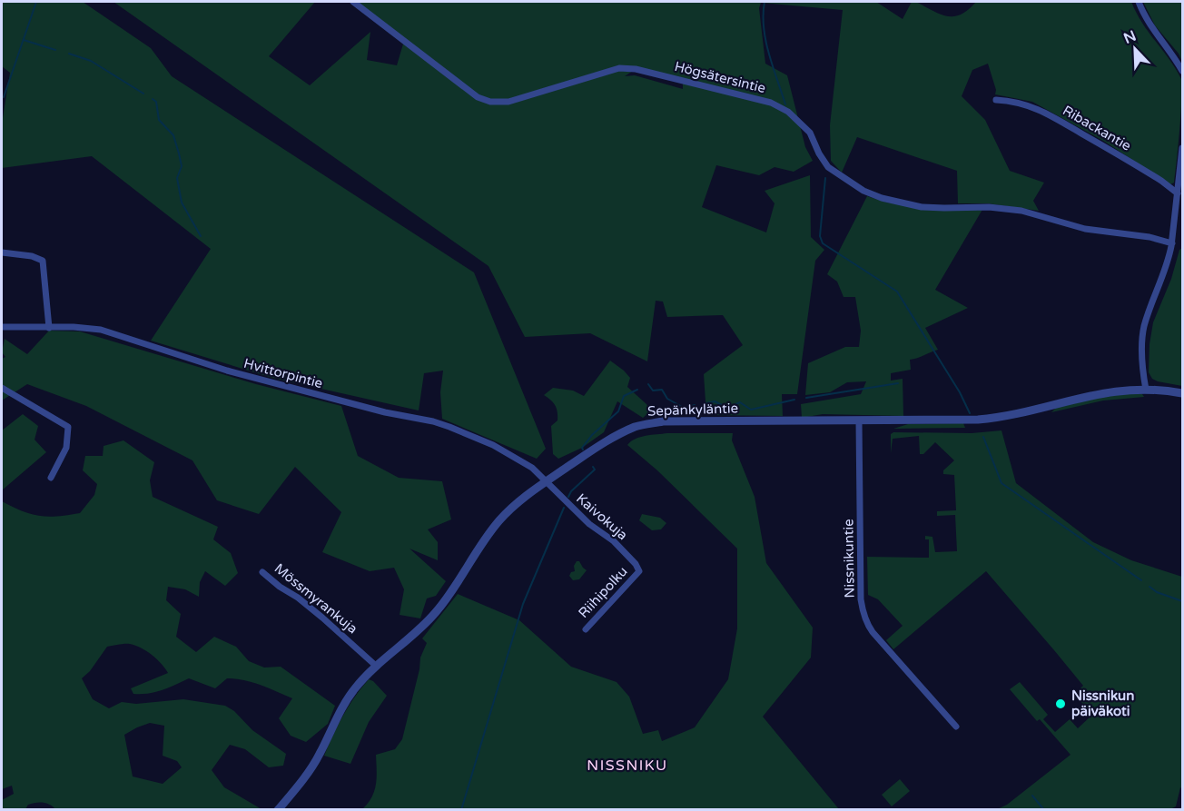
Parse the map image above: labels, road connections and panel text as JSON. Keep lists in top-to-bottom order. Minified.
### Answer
{"streets":{"street":["Högsätersintie","Ribackantie","Hvittorpintie","Sepänkyläntie","Kaivokuja","Nissnikuntie","Riihipolku","Mössmyrankuja"]},"crossings":[["Hvittorpintie","Sepänkyläntie"],["Hvittorpintie","Kaivokuja"],["Sepänkyläntie","Kaivokuja"],["Sepänkyläntie","Nissnikuntie"],["Sepänkyläntie","Mössmyrankuja"],["Kaivokuja","Riihipolku"]],"districts":["NISSNIKU"],"places":["Nissnikun päiväkoti"],"north":"top left"}
